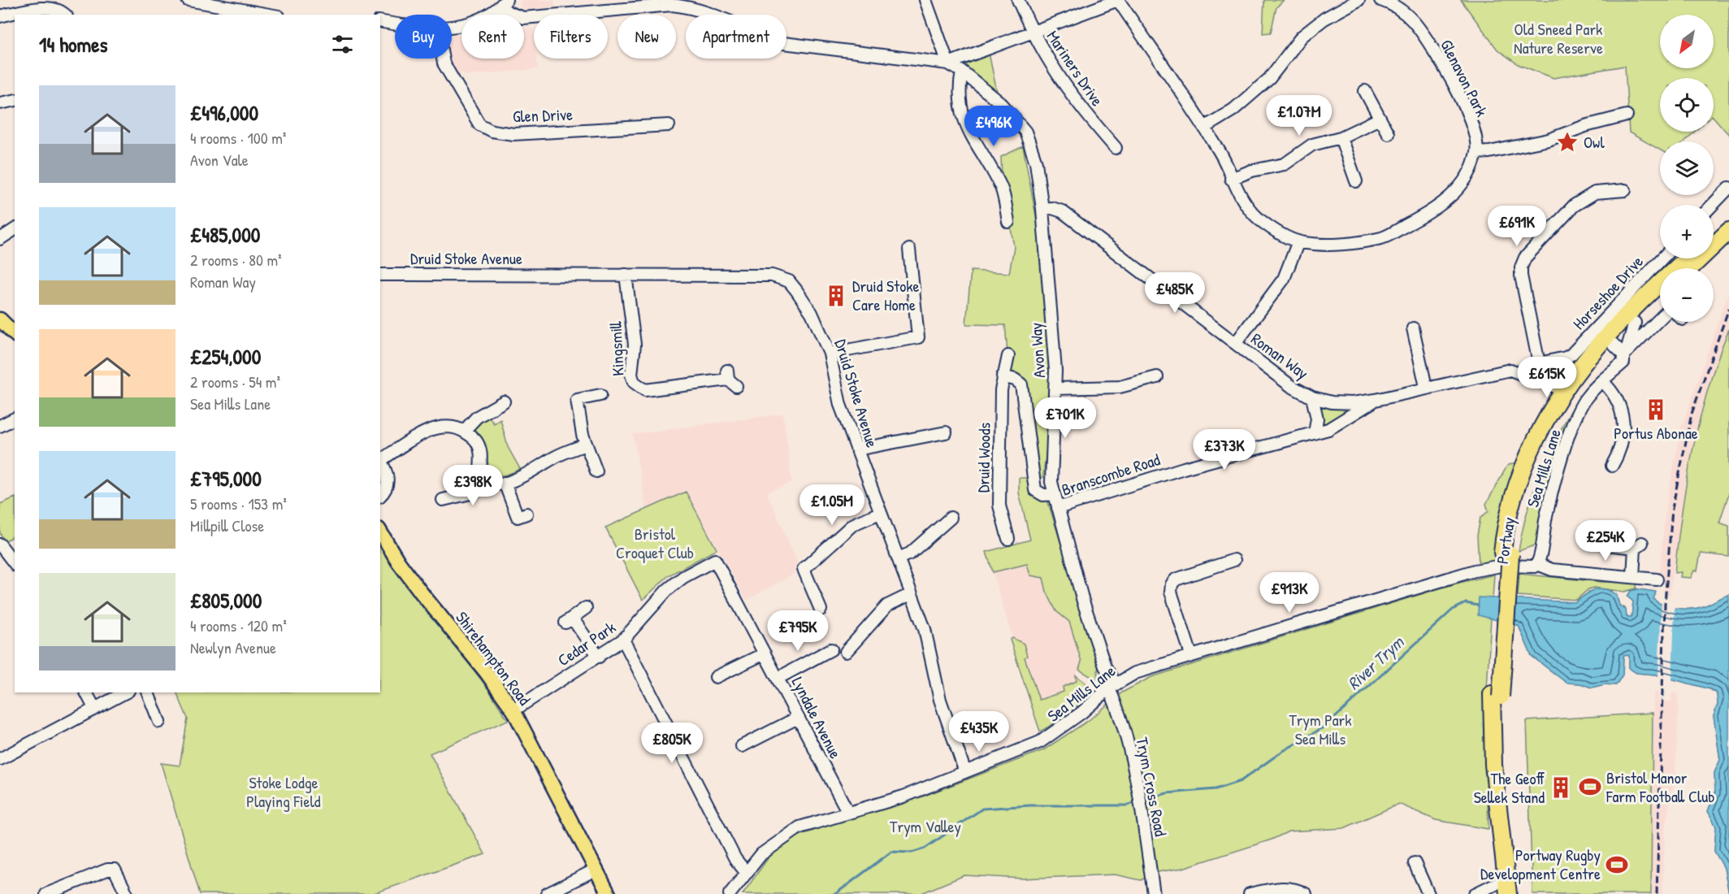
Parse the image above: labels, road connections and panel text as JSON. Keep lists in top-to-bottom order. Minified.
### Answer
{"streets":{"highway":["Portway"],"main road":["Shirehampton Road"],"street":["Mariners Drive","Glenavon Park","Glen Drive","Druid Stoke Avenue","Horseshoe Drive","Kingsmill","Avon Way","Roman Way","Druid Woods","Sea Mills Lane","Branscombe Road","Cedar Park","Lyndale Avenue","Trym Cross Road"]},"crossings":[["Druid Stoke Avenue","Kingsmill"],["Druid Stoke Avenue","Sea Mills Lane"],["Avon Way","Roman Way"],["Avon Way","Sea Mills Lane"],["Avon Way","Branscombe Road"],["Avon Way","Trym Cross Road"],["Roman Way","Branscombe Road"],["Sea Mills Lane","Portway"],["Sea Mills Lane","Lyndale Avenue"],["Sea Mills Lane","Trym Cross Road"],["Cedar Park","Shirehampton Road"],["Cedar Park","Lyndale Avenue"]],"water":["River Trym"],"parks":["Old Sneed Park Nature Reserve","Bristol Croquet Club","Trym Park Sea Mills","Stoke Lodge Playing Field","Trym Valley"],"places":{"place":["Owl"],"building":["Druid Stoke Care Home","Portus Abonae","The Geoff Sellek Stand"],"sports":["Bristol Manor Farm Football Club","Portway Rugby Development Centre"]},"north":"bottom left","page":{"map_buttons":["+","−"],"chip":["Buy","Rent","Filters","New","Apartment"],"heading":"14 homes","list":[{"name":"£496,000","note":"4 rooms · 100 m² · Avon Vale"},{"name":"£485,000","note":"2 rooms · 80 m² · Roman Way"},{"name":"£254,000","note":"2 rooms · 54 m² · Sea Mills Lane"},{"name":"£795,000","note":"5 rooms · 153 m² · Millpill Close"},{"name":"£805,000","note":"4 rooms · 120 m² · Newlyn Avenue"}],"price":["£1.07M","£496K","£691K","£485K","£615K","£701K","£373K","£398K","£1.05M","£254K","£913K","£795K","£435K","£805K"]}}
